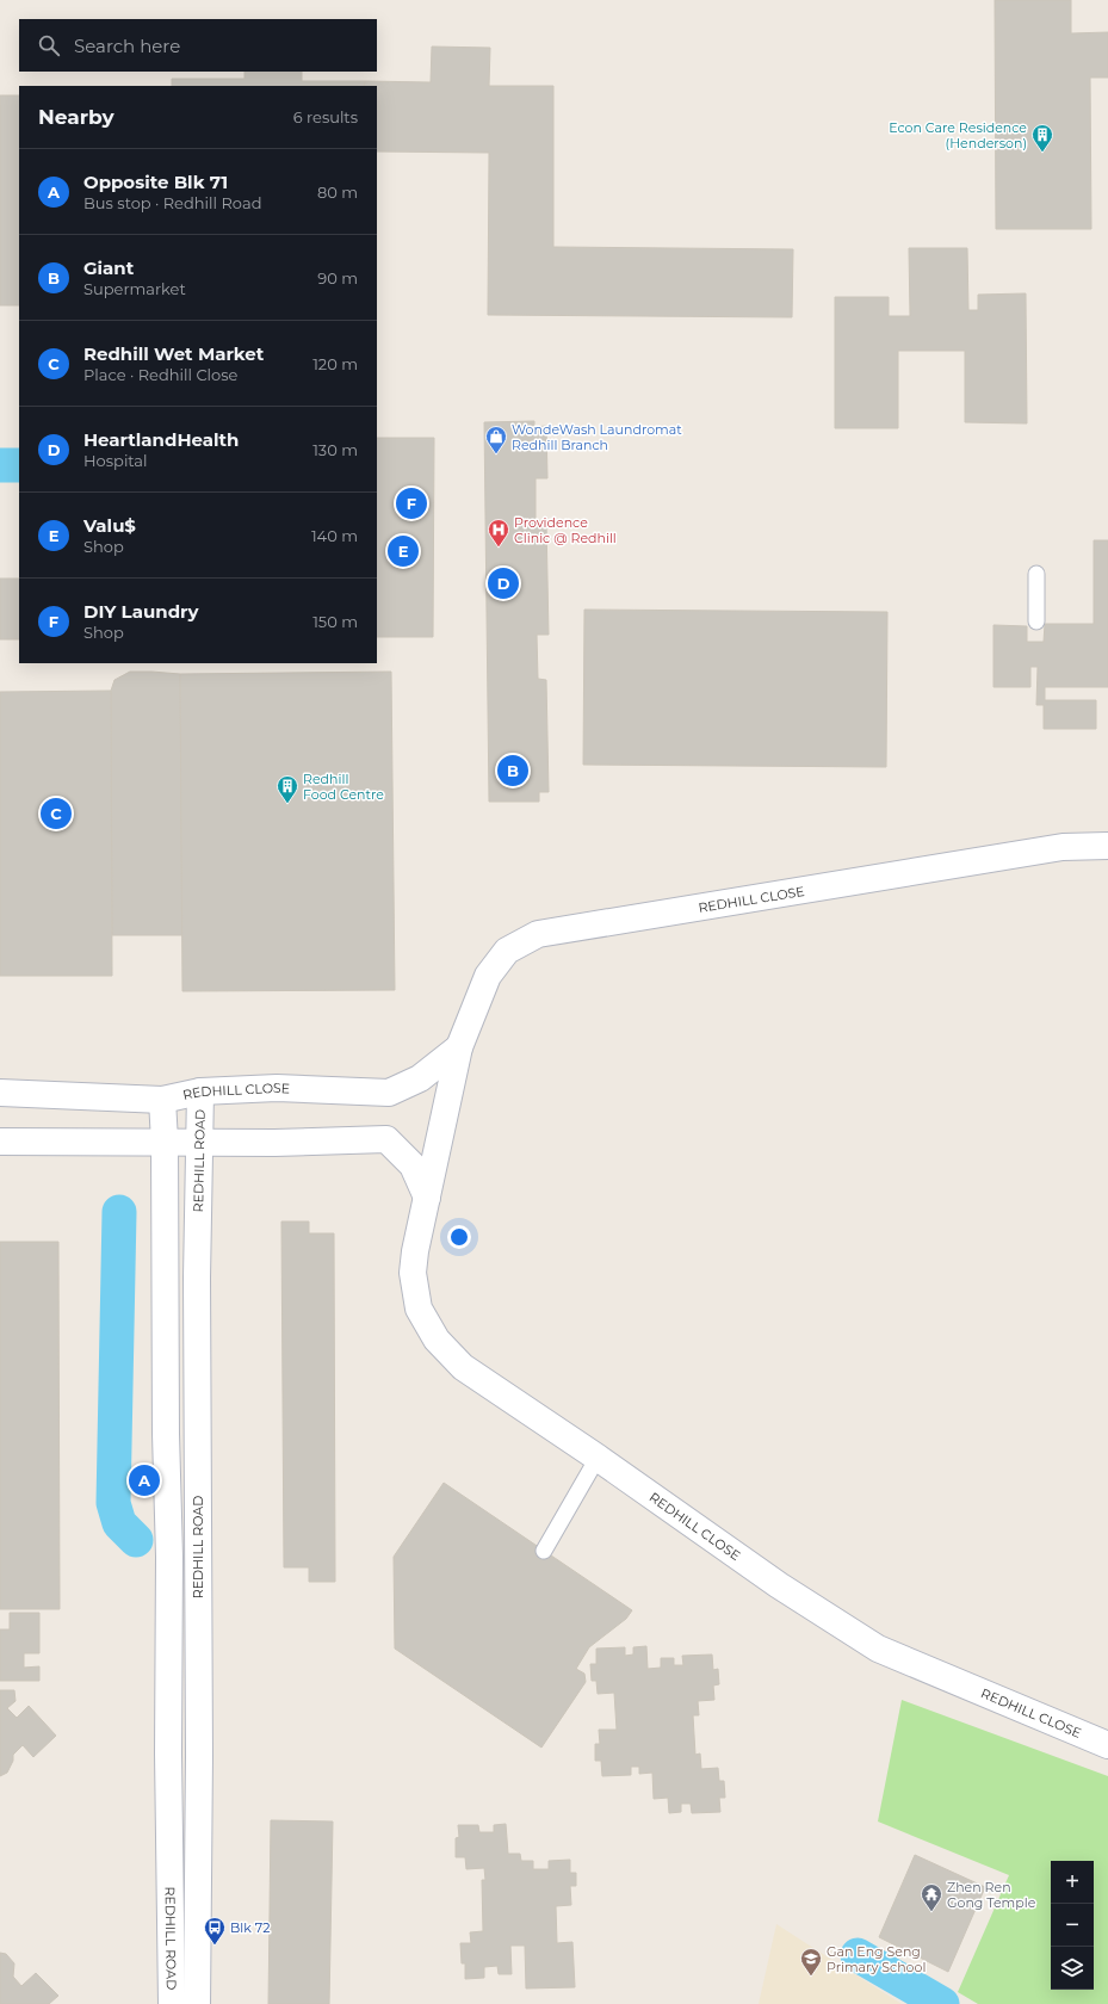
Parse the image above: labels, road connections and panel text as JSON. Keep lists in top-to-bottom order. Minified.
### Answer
{"streets":{"street":["REDHILL CLOSE","REDHILL ROAD"]},"crossings":[["REDHILL CLOSE","REDHILL ROAD"]],"places":{"building":["Econ Care Residence (Henderson)","Redhill Food Centre"],"shop":["WondeWash Laundromat Redhill Branch"],"hospital":["Providence Clinic @ Redhill"],"temple":["Zhen Ren Gong Temple"],"bus stop":["Blk 72"],"school or university":["Gan Eng Seng Primary School"]},"page":{"search":"Search here","heading":["Nearby","6 results"],"list":[{"mark":"A","name":"Opposite Blk 71","note":"Bus stop · Redhill Road","value":"80 m"},{"mark":"B","name":"Giant","note":"Supermarket","value":"90 m"},{"mark":"C","name":"Redhill Wet Market","note":"Place · Redhill Close","value":"120 m"},{"mark":"D","name":"HeartlandHealth","note":"Hospital","value":"130 m"},{"mark":"E","name":"Valu$","note":"Shop","value":"140 m"},{"mark":"F","name":"DIY Laundry","note":"Shop","value":"150 m"}],"pins":["F","E","D","B","C","A"],"map_buttons":["+","−"]}}
